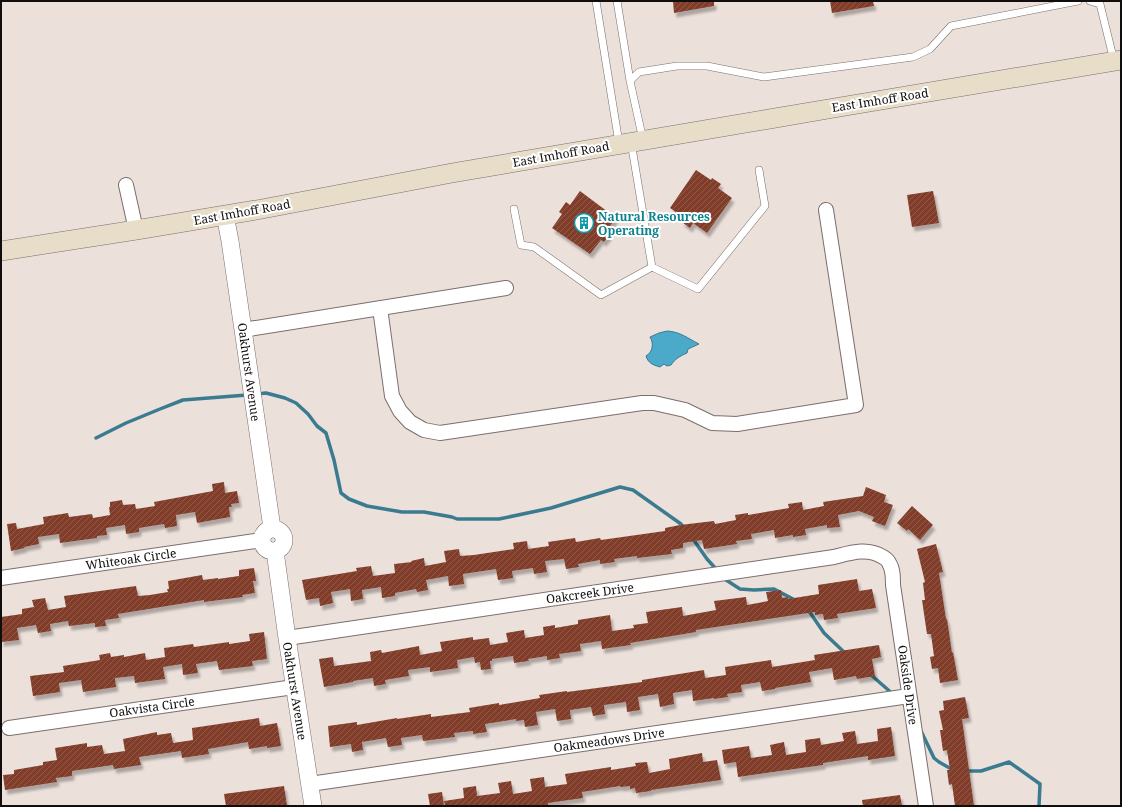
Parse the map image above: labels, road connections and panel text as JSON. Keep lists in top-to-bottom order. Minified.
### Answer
{"streets":{"main road":["East Imhoff Road"],"street":["Oakhurst Avenue","Whiteoak Circle","Oakcreek Drive","Oakside Drive","Oakvista Circle","Oakmeadows Drive"]},"crossings":[["East Imhoff Road","Oakhurst Avenue"],["Oakhurst Avenue","Whiteoak Circle"],["Oakhurst Avenue","Oakcreek Drive"],["Oakhurst Avenue","Oakvista Circle"],["Oakhurst Avenue","Oakmeadows Drive"],["Oakcreek Drive","Oakside Drive"],["Oakside Drive","Oakmeadows Drive"]],"places":{"building":["Natural Resources Operating"]}}
